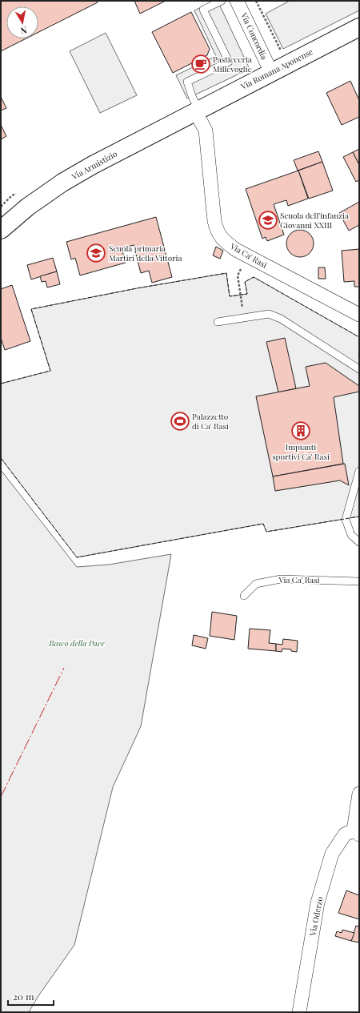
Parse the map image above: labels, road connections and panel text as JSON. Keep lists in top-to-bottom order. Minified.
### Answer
{"streets":{"street":["Via Concordia","Via Romana Aponense","Via Armistizio","Via Ca' Rasi","Via Oderzo"]},"crossings":[["Via Concordia","Via Romana Aponense"],["Via Romana Aponense","Via Armistizio"],["Via Romana Aponense","Via Ca' Rasi"],["Via Armistizio","Via Ca' Rasi"]],"parks":["Bosco della Pace"],"places":{"cafe":["Pasticceria Millevoglie"],"school or university":["Scuola dell'infanzia Giovanni XXIII","Scuola primaria Martiri della Vittoria"],"sports":["Palazzetto di Ca' Rasi"],"building":["Impianti sportivi Ca' Rasi"]},"scale_bar":"20 m","north":"bottom"}
